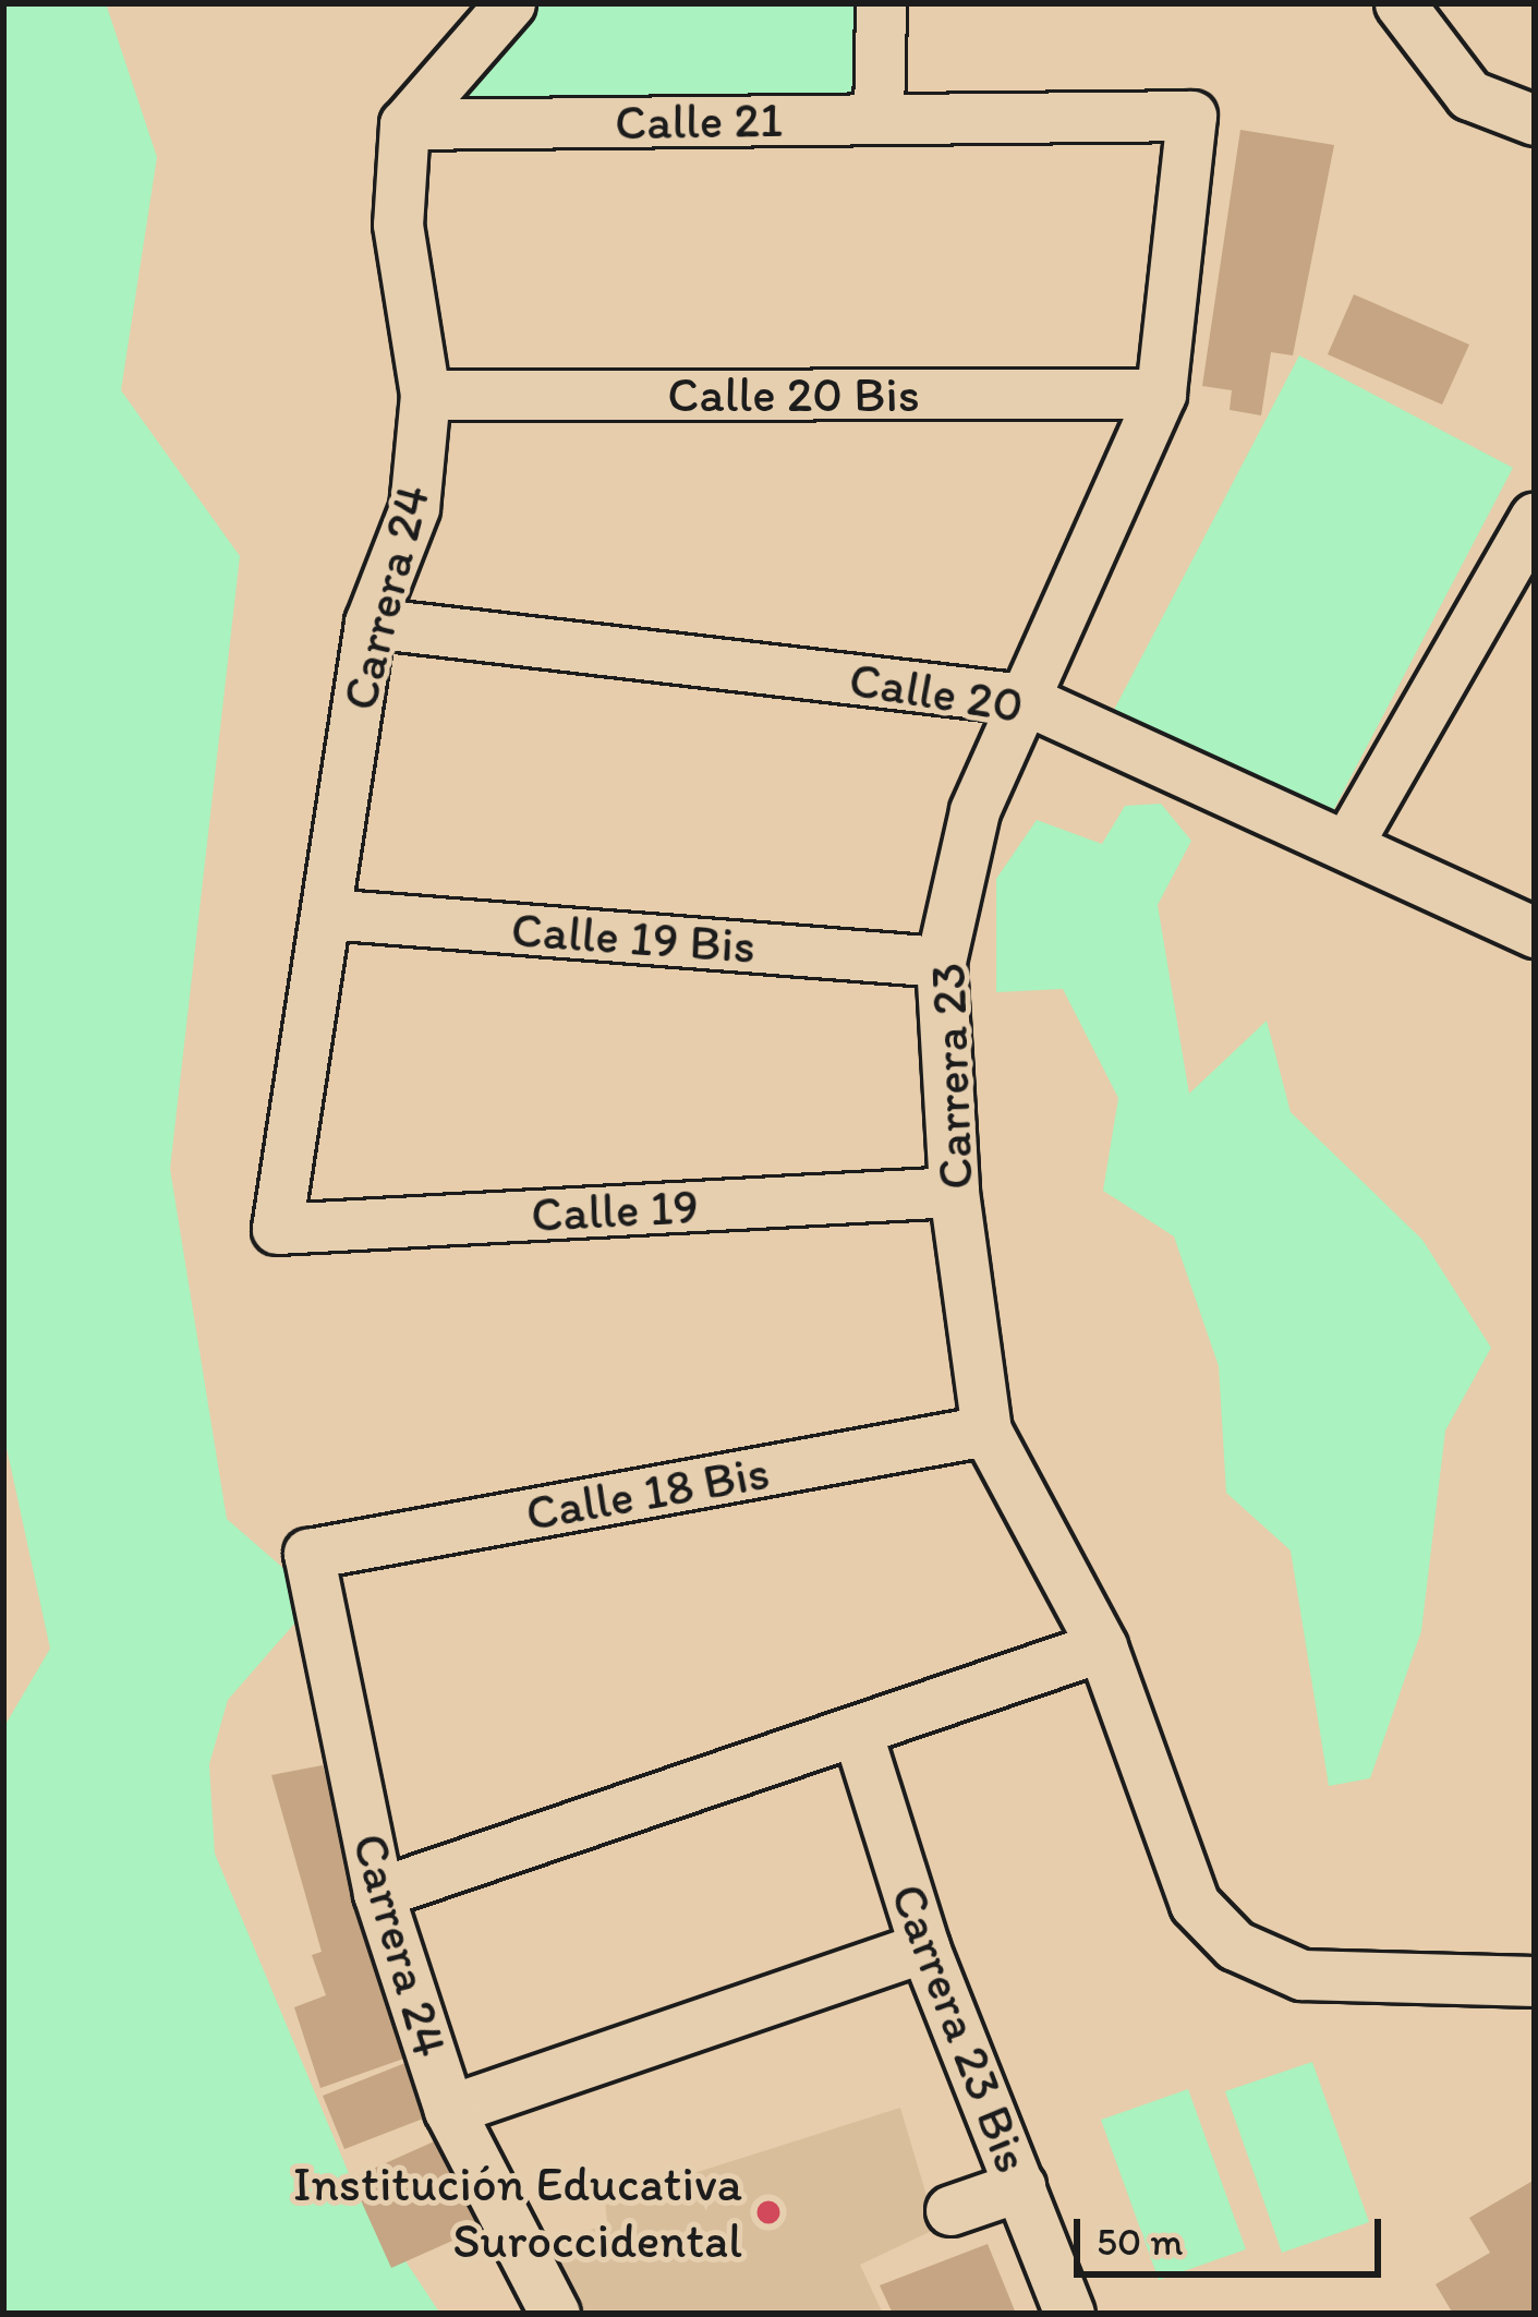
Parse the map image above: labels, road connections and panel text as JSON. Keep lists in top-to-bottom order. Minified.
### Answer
{"streets":{"street":["Calle 21","Calle 20 Bis","Carrera 24","Calle 20","Calle 19 Bis","Carrera 23","Calle 19","Calle 18 Bis","Carrera 23 Bis"]},"crossings":[["Calle 21","Carrera 24"],["Calle 21","Carrera 23"],["Calle 20 Bis","Carrera 24"],["Calle 20 Bis","Carrera 23"],["Carrera 24","Calle 20"],["Carrera 24","Calle 19 Bis"],["Carrera 24","Calle 19"],["Carrera 24","Calle 18 Bis"],["Calle 20","Carrera 23"],["Calle 19 Bis","Carrera 23"],["Carrera 23","Calle 19"],["Carrera 23","Calle 18 Bis"]],"places":["Institución Educativa Suroccidental"],"scale_bar":"50 m"}
